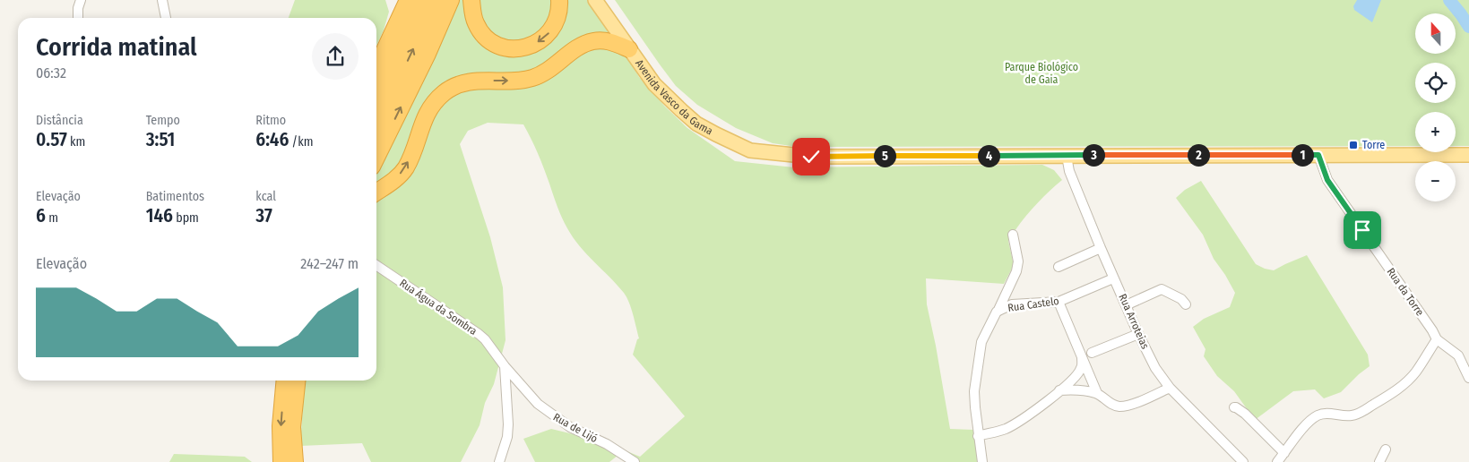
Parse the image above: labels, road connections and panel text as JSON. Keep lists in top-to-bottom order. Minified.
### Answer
{"streets":{"main road":["Avenida Vasco da Gama"],"street":["Rua da Torre","Rua Castelo","Rua Água da Sombra","Rua Arroteias","Rua de Lijó"]},"crossings":[["Avenida Vasco da Gama","Rua da Torre"],["Avenida Vasco da Gama","Rua Arroteias"],["Rua Castelo","Rua Arroteias"],["Rua Água da Sombra","Rua de Lijó"]],"parks":["Parque Biológico de Gaia"],"places":{"transit":["Torre"]},"north":"top","page":{"map_buttons":["+","−"],"heading":["Corrida matinal","06:32"],"stats":[["Distância","0.57 km"],["Tempo","3:51"],["Ritmo","6:46 /km"],["Elevação","6 m"],["Batimentos","146 bpm"],["kcal","37"]],"pins":["1","2","3","4","5"],"chart":["Elevação","242–247 m"]}}
